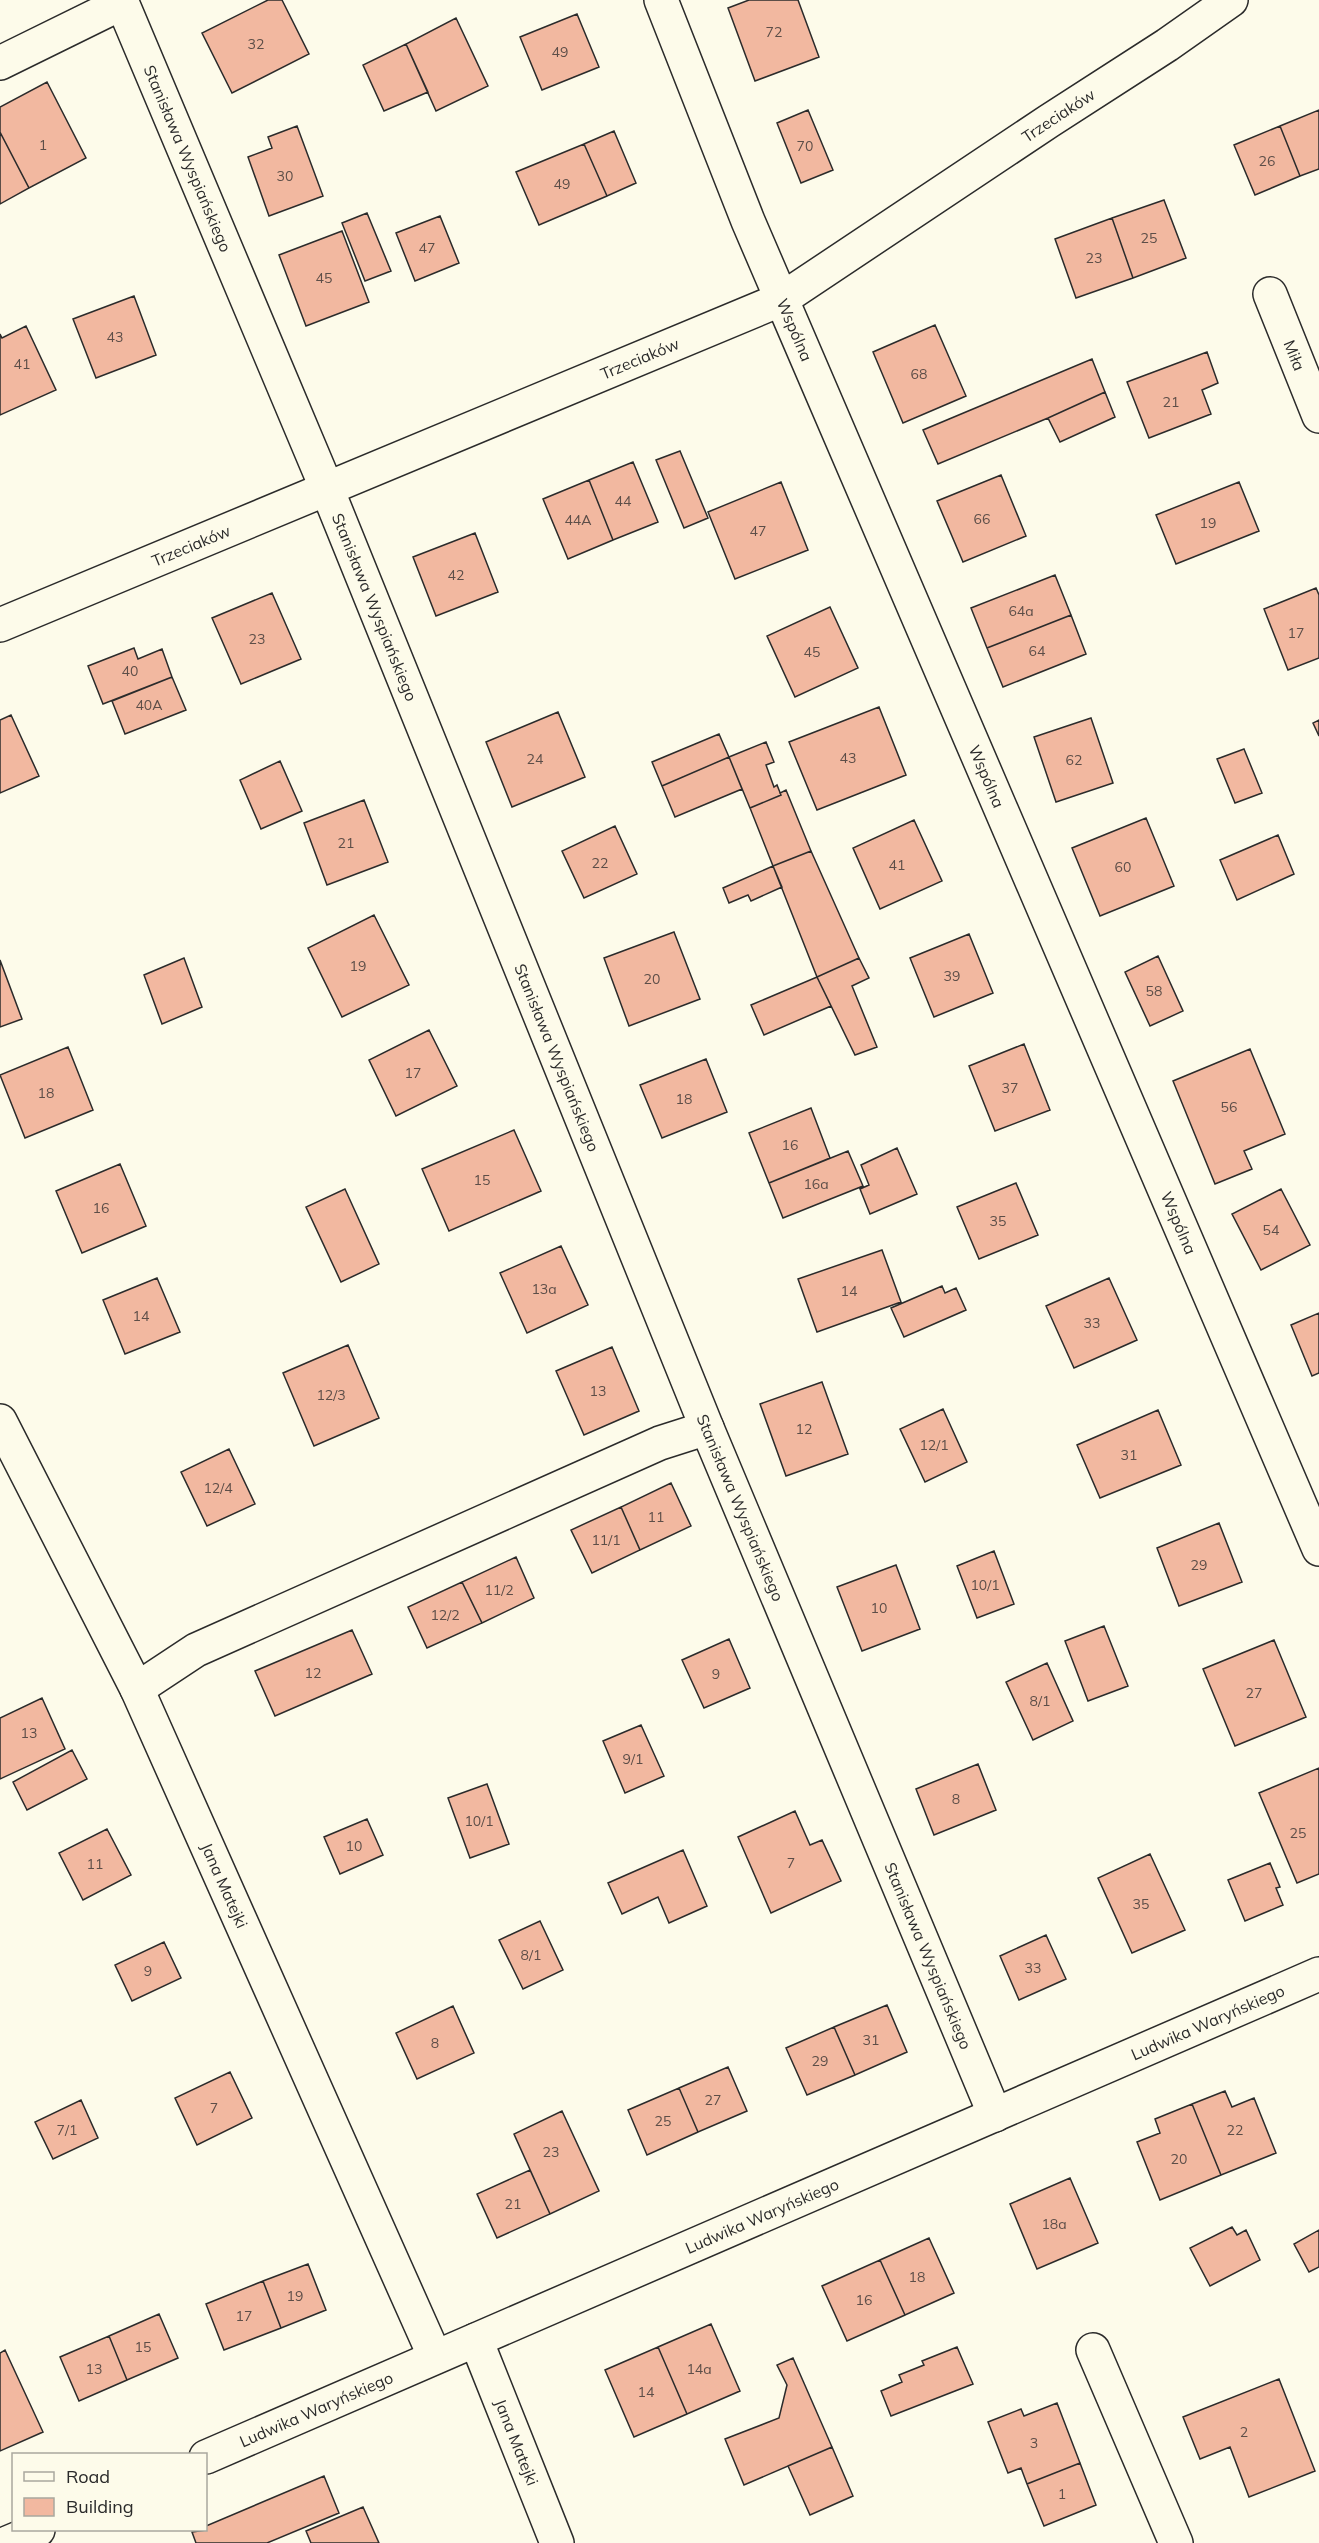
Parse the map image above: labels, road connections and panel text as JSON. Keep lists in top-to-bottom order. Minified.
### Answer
{"streets":{"street":["Trzeciaków","Stanisława Wyspiańskiego","Wspólna","Miła","Jana Matejki","Ludwika Waryńskiego"]},"crossings":[["Trzeciaków","Stanisława Wyspiańskiego"],["Trzeciaków","Wspólna"],["Stanisława Wyspiańskiego","Ludwika Waryńskiego"],["Jana Matejki","Ludwika Waryńskiego"]],"house_numbers":["72","32","49","1","70","26","30","49","25","47","23","45","43","41","68","21","44","66","44A","19","47","42","64a","17","23","64","45","40","40A","43","24","62","21","22","41","60","19","39","20","58","17","37","18","18","56","16","15","16a","16","35","54","13a","14","14","33","13","12/3","12","12/1","31","12/4","11","11/1","29","10/1","11/2","10","12/2","12","9","27","8/1","13","9/1","8","10/1","25","10","7","11","35","8/1","33","9","31","8","29","27","7","25","7/1","22","23","20","21","18a","18","19","16","17","15","13","14a","14","2","3","1"],"legend":["Road","Building"]}
